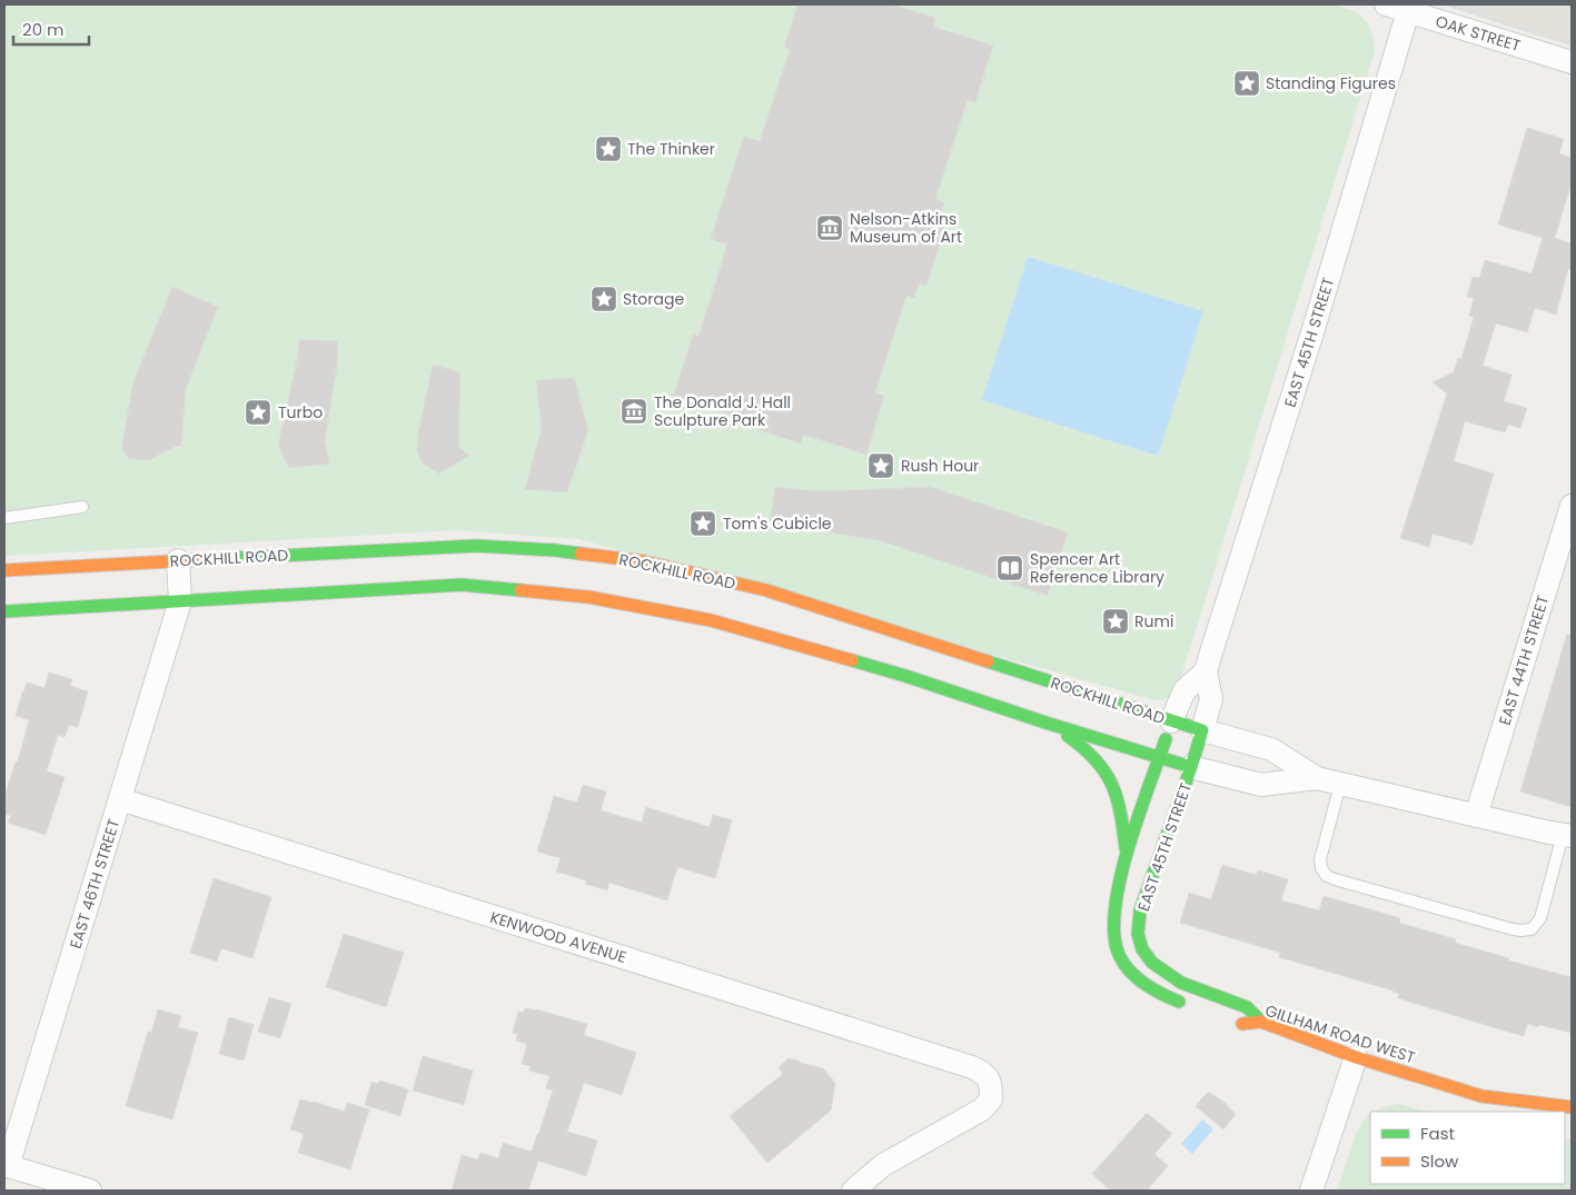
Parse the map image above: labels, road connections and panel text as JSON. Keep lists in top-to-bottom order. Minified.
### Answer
{"streets":{"main road":["EAST 45TH STREET","ROCKHILL ROAD","GILLHAM ROAD WEST"],"street":["OAK STREET","EAST 44TH STREET","EAST 46TH STREET","KENWOOD AVENUE"]},"crossings":[["OAK STREET","EAST 45TH STREET"],["EAST 45TH STREET","ROCKHILL ROAD"],["EAST 45TH STREET","GILLHAM ROAD WEST"],["ROCKHILL ROAD","EAST 44TH STREET"],["ROCKHILL ROAD","EAST 46TH STREET"],["EAST 46TH STREET","KENWOOD AVENUE"]],"places":{"place":["Standing Figures","The Thinker","Storage","Turbo","Rush Hour","Tom's Cubicle","Rumi"],"museum":["Nelson-Atkins Museum of Art","The Donald J. Hall Sculpture Park"],"library":["Spencer Art Reference Library"]},"legend":["Fast","Slow"],"scale_bar":"20 m"}
